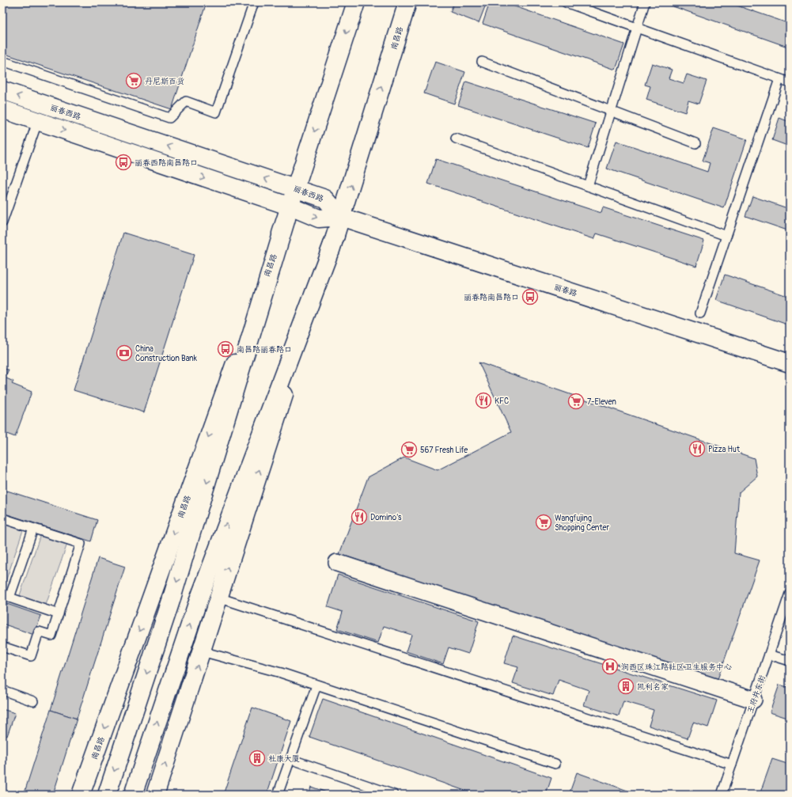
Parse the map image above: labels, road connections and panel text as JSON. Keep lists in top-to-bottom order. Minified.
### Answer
{"streets":{"main road":["南昌路","丽春西路","丽春路"],"lane":["王府井东街"]},"crossings":[["南昌路","丽春西路"],["南昌路","丽春路"],["丽春西路","丽春路"]],"places":{"supermarket":["丹尼斯百货","7-Eleven","567 Fresh Life","Wangfujing Shopping Center"],"bus stop":["丽春西路南昌路口","丽春路南昌路口","南昌路丽春路口"],"bank":["China Construction Bank"],"restaurant":["KFC","Pizza Hut","Domino's"],"hospital":["涧西区珠江路社区卫生服务中心"],"building":["凯利名家","杜康大厦"]}}
